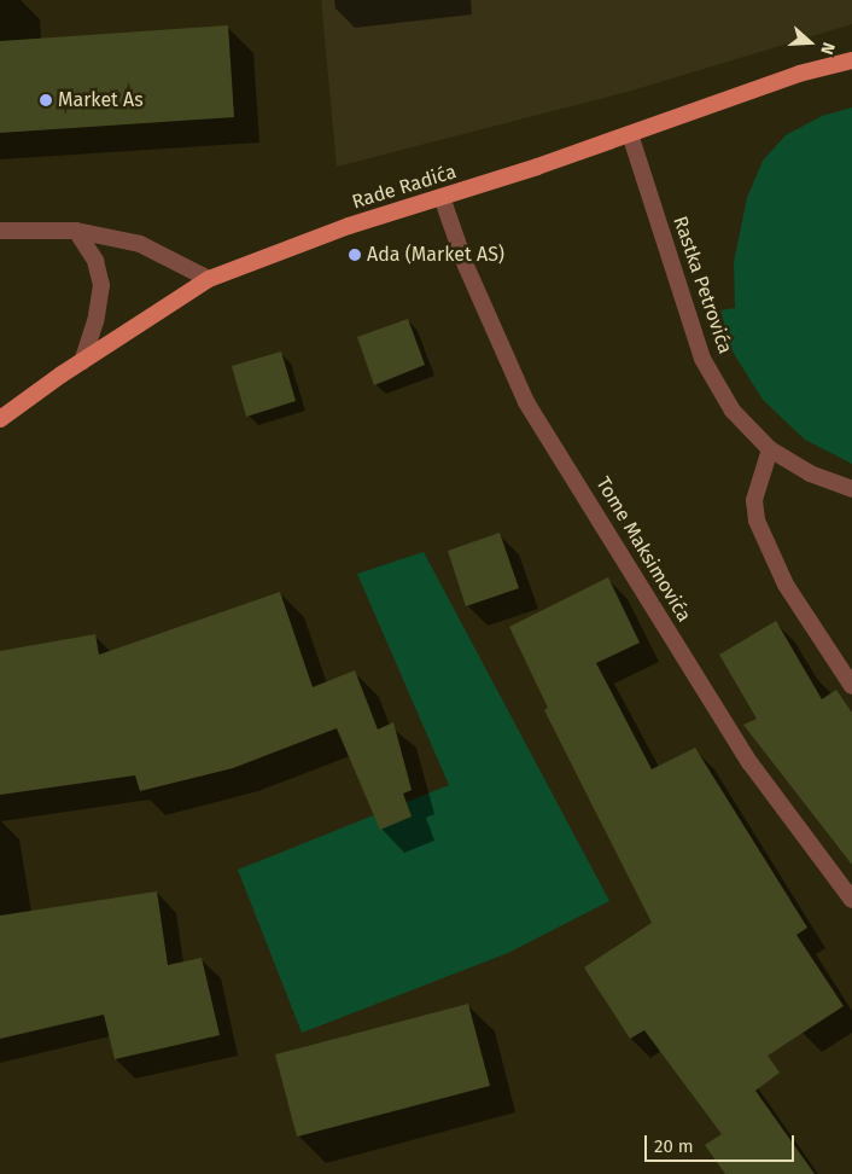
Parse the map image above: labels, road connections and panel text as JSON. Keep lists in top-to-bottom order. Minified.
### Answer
{"streets":{"main road":["Rade Radića"],"street":["Rastka Petrovića","Tome Maksimovića"]},"crossings":[["Rade Radića","Rastka Petrovića"],["Rade Radića","Tome Maksimovića"]],"places":["Market As","Ada (Market AS)"],"scale_bar":"20 m","north":"right"}
